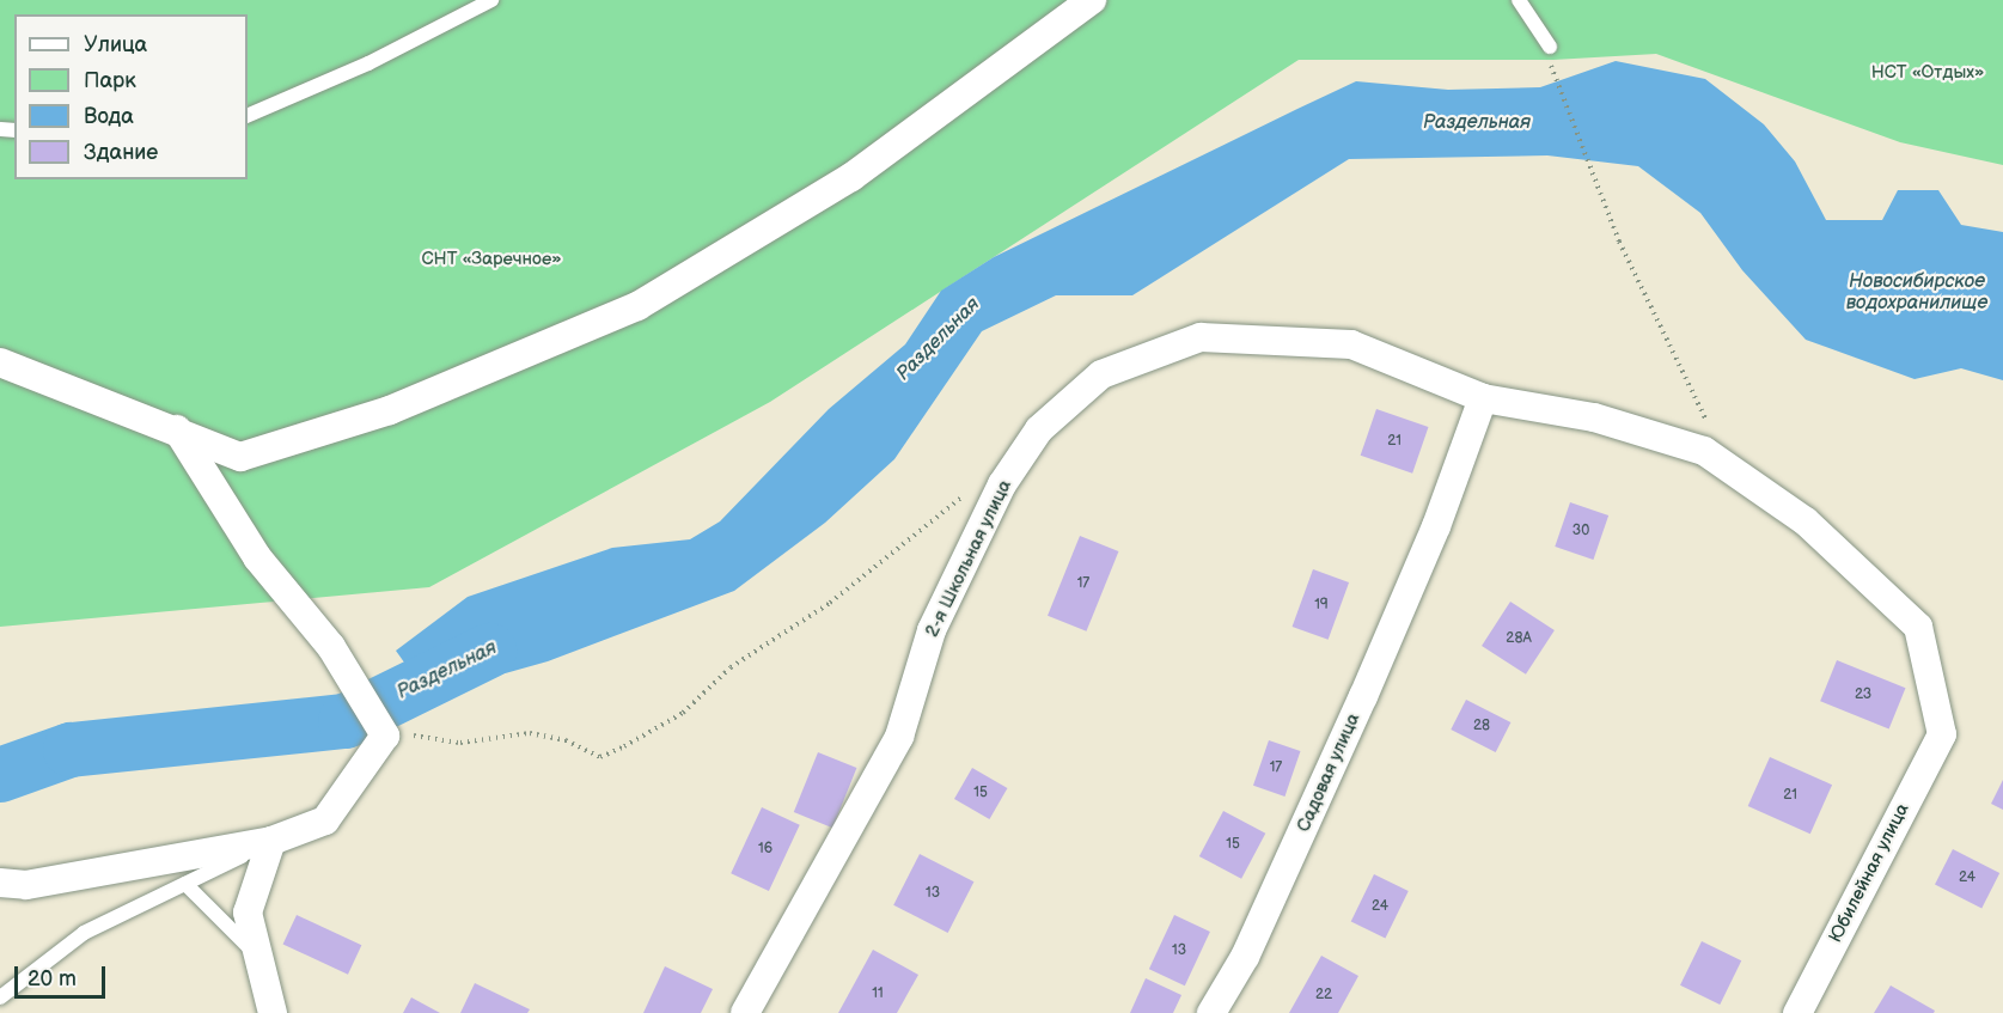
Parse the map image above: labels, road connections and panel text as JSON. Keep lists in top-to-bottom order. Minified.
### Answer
{"streets":{"street":["2-я Школьная улица","Садовая улица","Юбилейная улица"]},"crossings":[["2-я Школьная улица","Садовая улица"],["2-я Школьная улица","Юбилейная улица"]],"water":["Раздельная","Новосибирское водохранилище"],"parks":["НСТ «Отдых»","СНТ «Заречное»"],"house_numbers":["21","30","17","19","28А","23","28","17","15","21","15","16","24","13","24","13","11","22"],"legend":["Улица","Парк","Вода","Здание"],"scale_bar":"20 m"}
